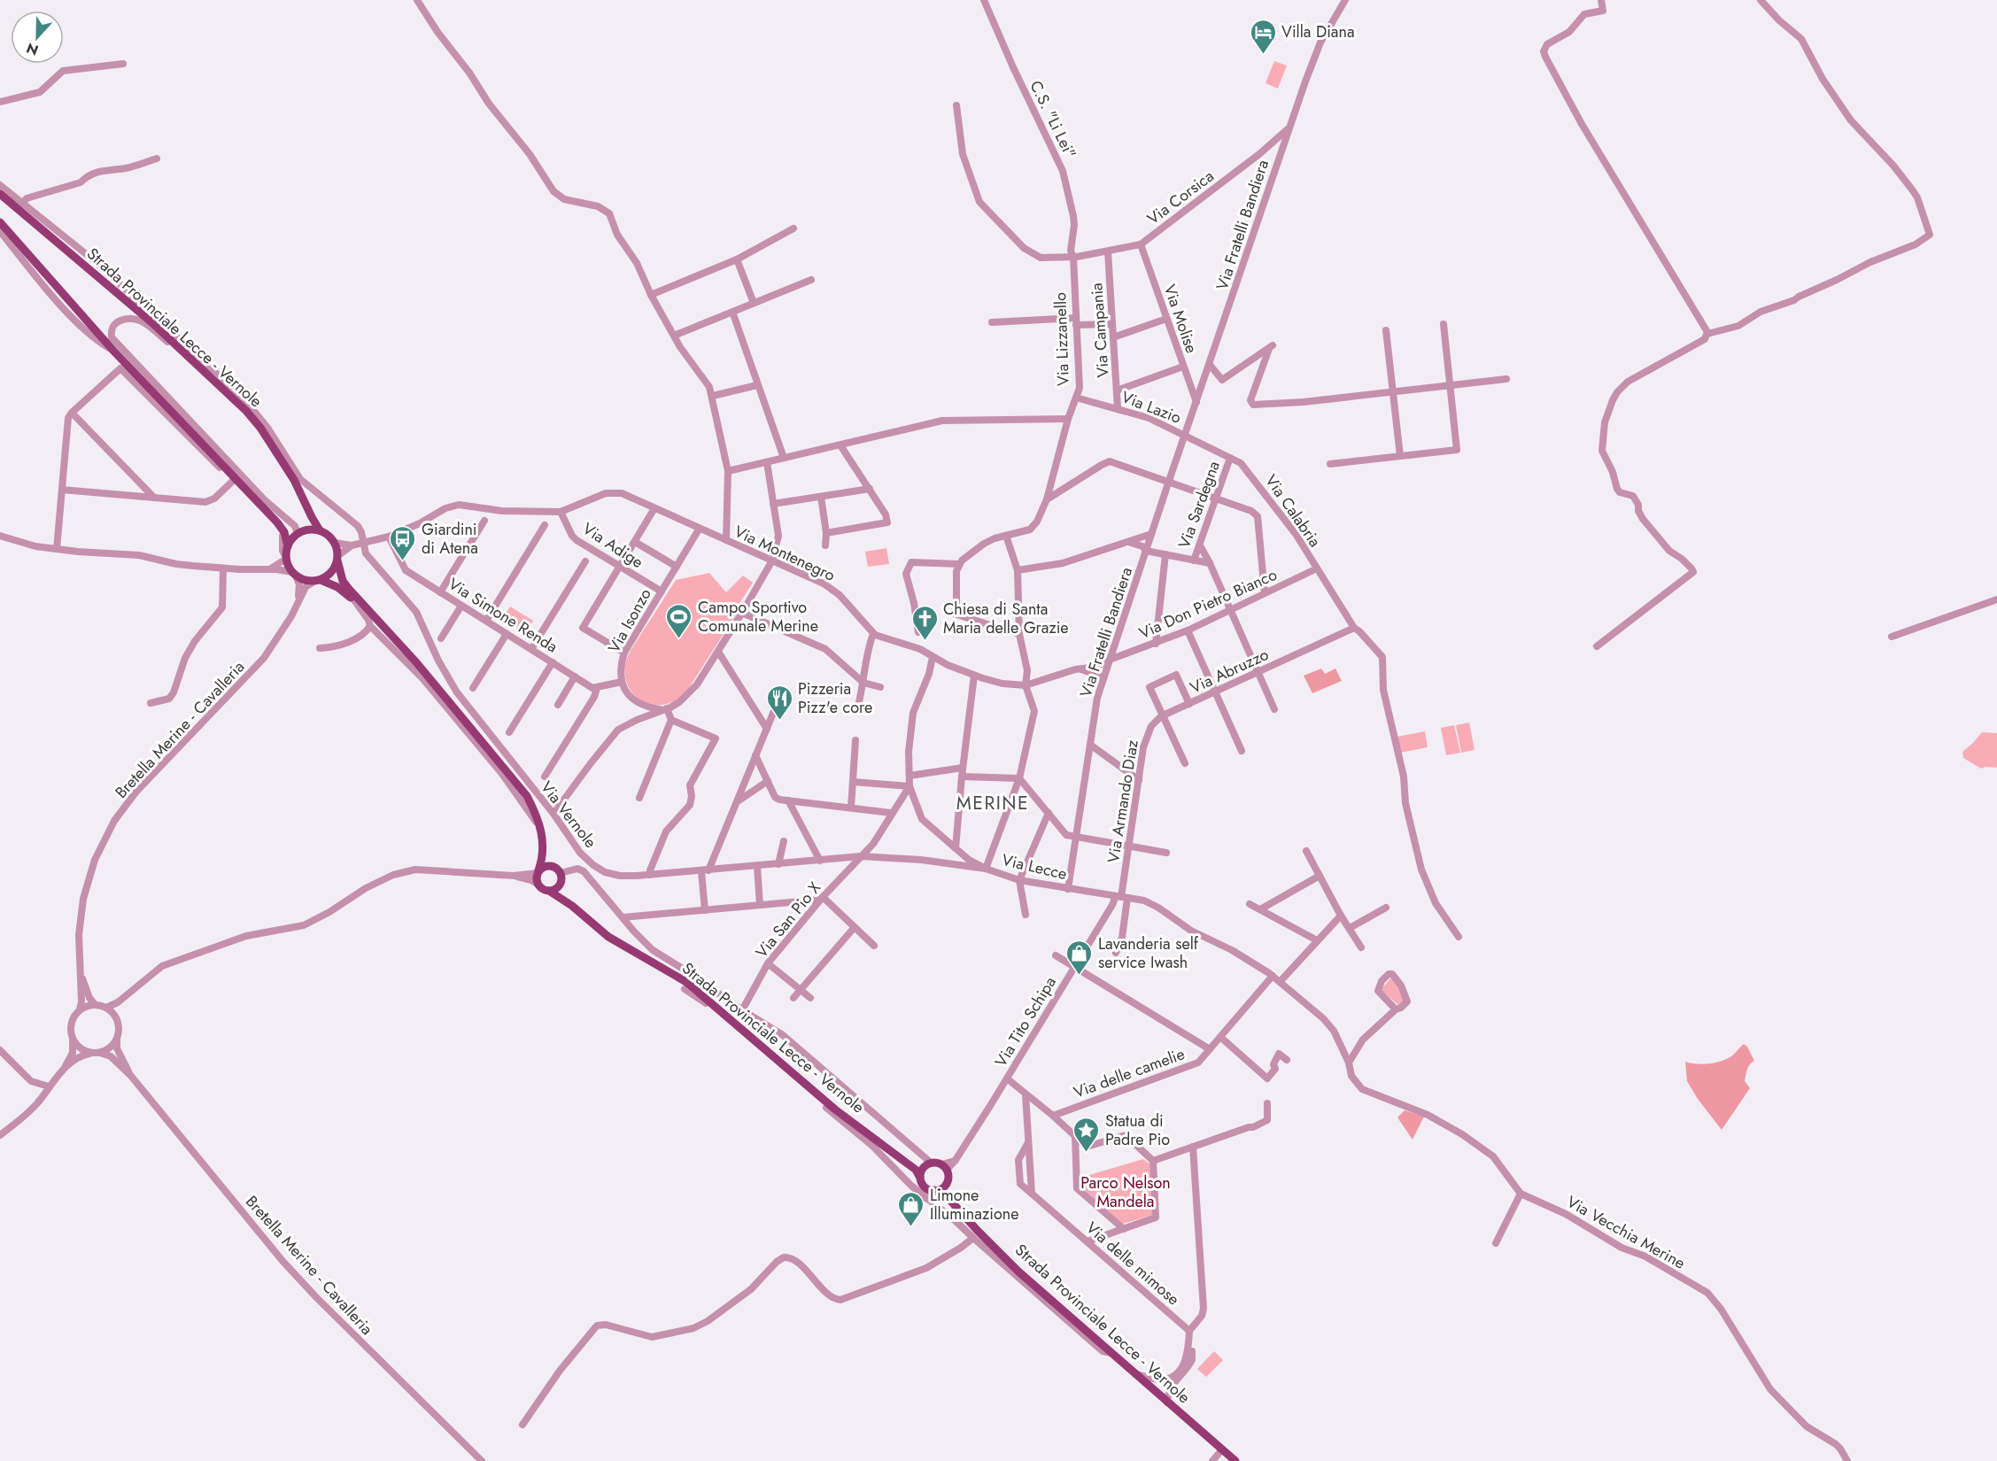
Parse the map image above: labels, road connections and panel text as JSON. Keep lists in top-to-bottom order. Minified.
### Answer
{"streets":{"main road":["Strada Provinciale Lecce - Vernole"],"street":["C.S. \"Li Lei\"","Via Corsica","Via Fratelli Bandiera","Via Molise","Via Campania","Via Lizzanello","Via Lazio","Via Sardegna","Via Calabria","Via Adige","Via Montenegro","Via Don Pietro Bianco","Via Simone Renda","Via Isonzo","Via Abruzzo","Bretella Merine - Cavalleria","Via Armando Diaz","Via Vernole","Via Lecce","Via San Pio X","Via Tito Schipa","Via delle camelie","Via Vecchia Merine","Via delle mimose"]},"crossings":[["C.S. \"Li Lei\"","Via Corsica"],["C.S. \"Li Lei\"","Via Lizzanello"],["Via Corsica","Via Fratelli Bandiera"],["Via Corsica","Via Molise"],["Via Corsica","Via Campania"],["Via Corsica","Via Lizzanello"],["Via Fratelli Bandiera","Via Molise"],["Via Fratelli Bandiera","Via Lazio"],["Via Fratelli Bandiera","Via Calabria"],["Via Fratelli Bandiera","Via Don Pietro Bianco"],["Via Fratelli Bandiera","Via Lecce"],["Strada Provinciale Lecce - Vernole","Bretella Merine - Cavalleria"],["Strada Provinciale Lecce - Vernole","Via Tito Schipa"],["Via Campania","Via Lazio"],["Via Lizzanello","Via Lazio"],["Via Lazio","Via Calabria"],["Via Sardegna","Via Calabria"],["Via Calabria","Via Don Pietro Bianco"],["Via Calabria","Via Abruzzo"],["Via Adige","Via Montenegro"],["Via Adige","Via Isonzo"],["Via Montenegro","Via Isonzo"],["Via Abruzzo","Via Armando Diaz"],["Via Armando Diaz","Via Lecce"],["Via Armando Diaz","Via Tito Schipa"],["Via Vernole","Via Lecce"],["Via Vernole","Via San Pio X"],["Via Lecce","Via Tito Schipa"],["Via Lecce","Via delle camelie"],["Via Lecce","Via Vecchia Merine"]],"districts":["MERINE"],"parks":["Parco Nelson Mandela"],"places":{"hotel":["Villa Diana"],"bus stop":["Giardini di Atena"],"sports":["Campo Sportivo Comunale Merine"],"church":["Chiesa di Santa Maria delle Grazie"],"restaurant":["Pizzeria Pizz'e core"],"shop":["Lavanderia self service Iwash","Limone Illuminazione"],"place":["Statua di Padre Pio"]},"north":"bottom"}
